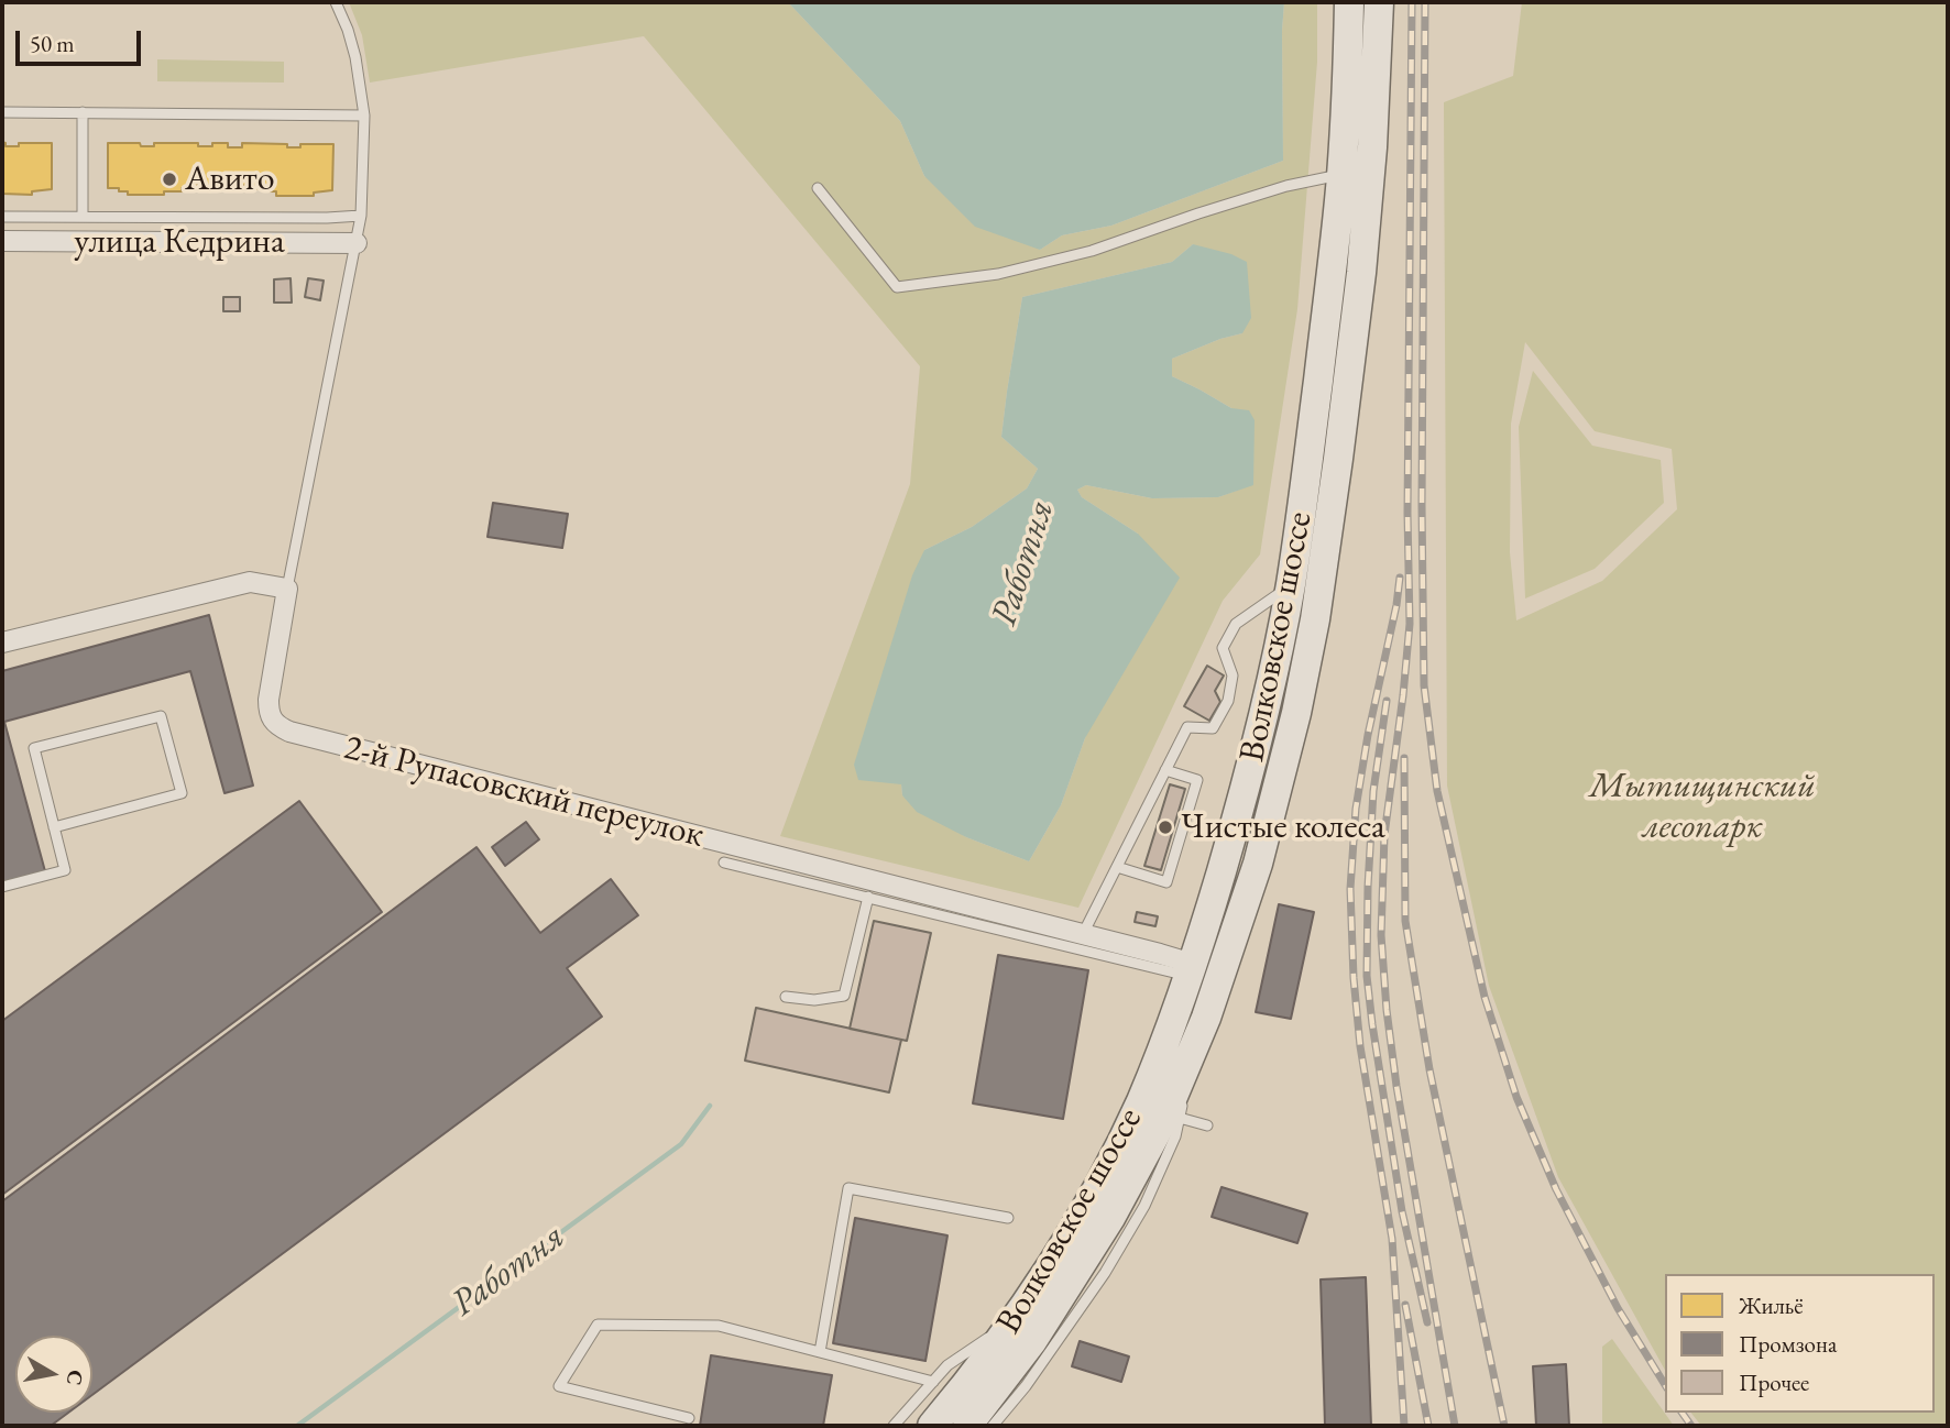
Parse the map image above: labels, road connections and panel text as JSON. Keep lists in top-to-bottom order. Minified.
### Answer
{"streets":{"main road":["Волковское шоссе"],"street":["улица Кедрина","2-й Рупасовский переулок"]},"crossings":[["Волковское шоссе","2-й Рупасовский переулок"]],"water":["Работня"],"parks":["Мытищинский лесопарк"],"places":["Авито","Чистые колеса"],"legend":["Жильё","Промзона","Прочее"],"scale_bar":"50 m","north":"right"}
